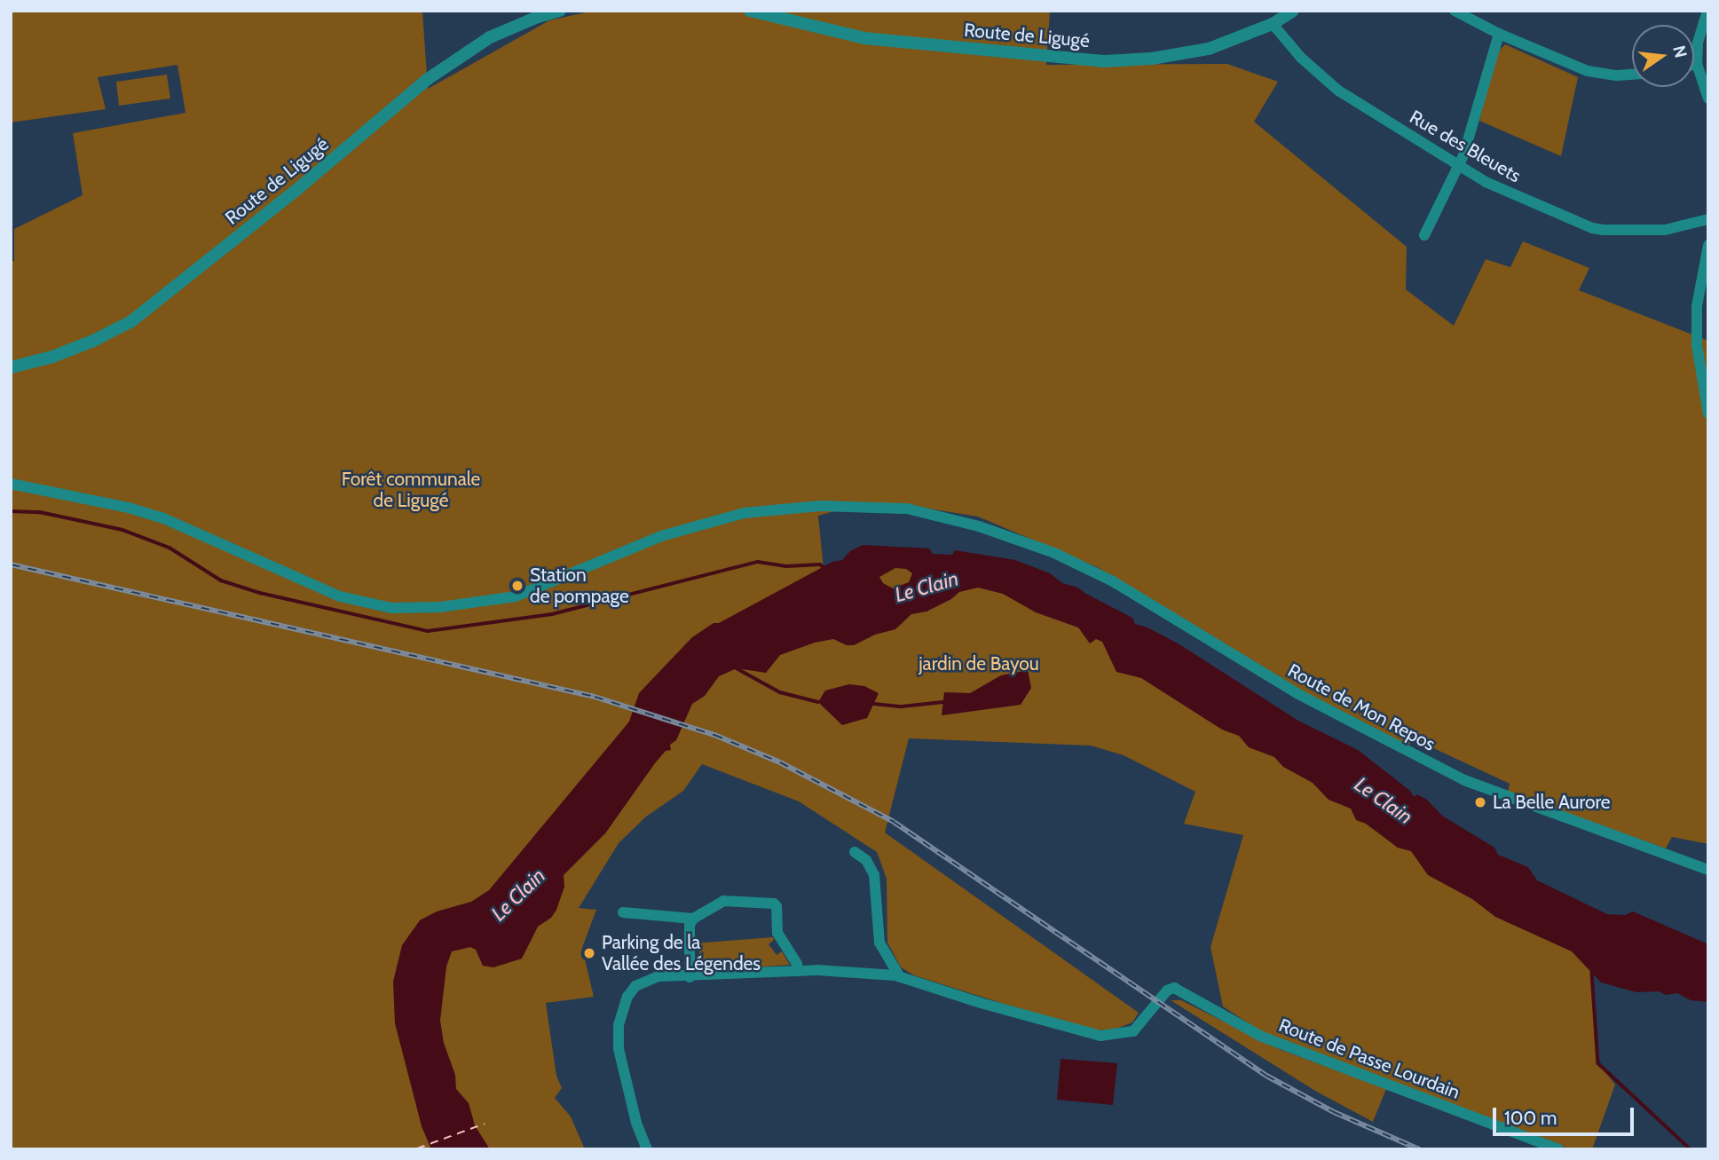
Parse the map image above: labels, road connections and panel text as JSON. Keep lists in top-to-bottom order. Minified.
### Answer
{"streets":{"street":["Route de Ligugé","Rue des Bleuets","Route de Mon Repos","Route de Passe Lourdain"]},"crossings":[["Route de Ligugé","Rue des Bleuets"]],"water":["Le Clain"],"parks":["Forêt communale de Ligugé","jardin de Bayou"],"places":["Station de pompage","La Belle Aurore","Parking de la Vallée des Légendes"],"scale_bar":"100 m","north":"right"}
